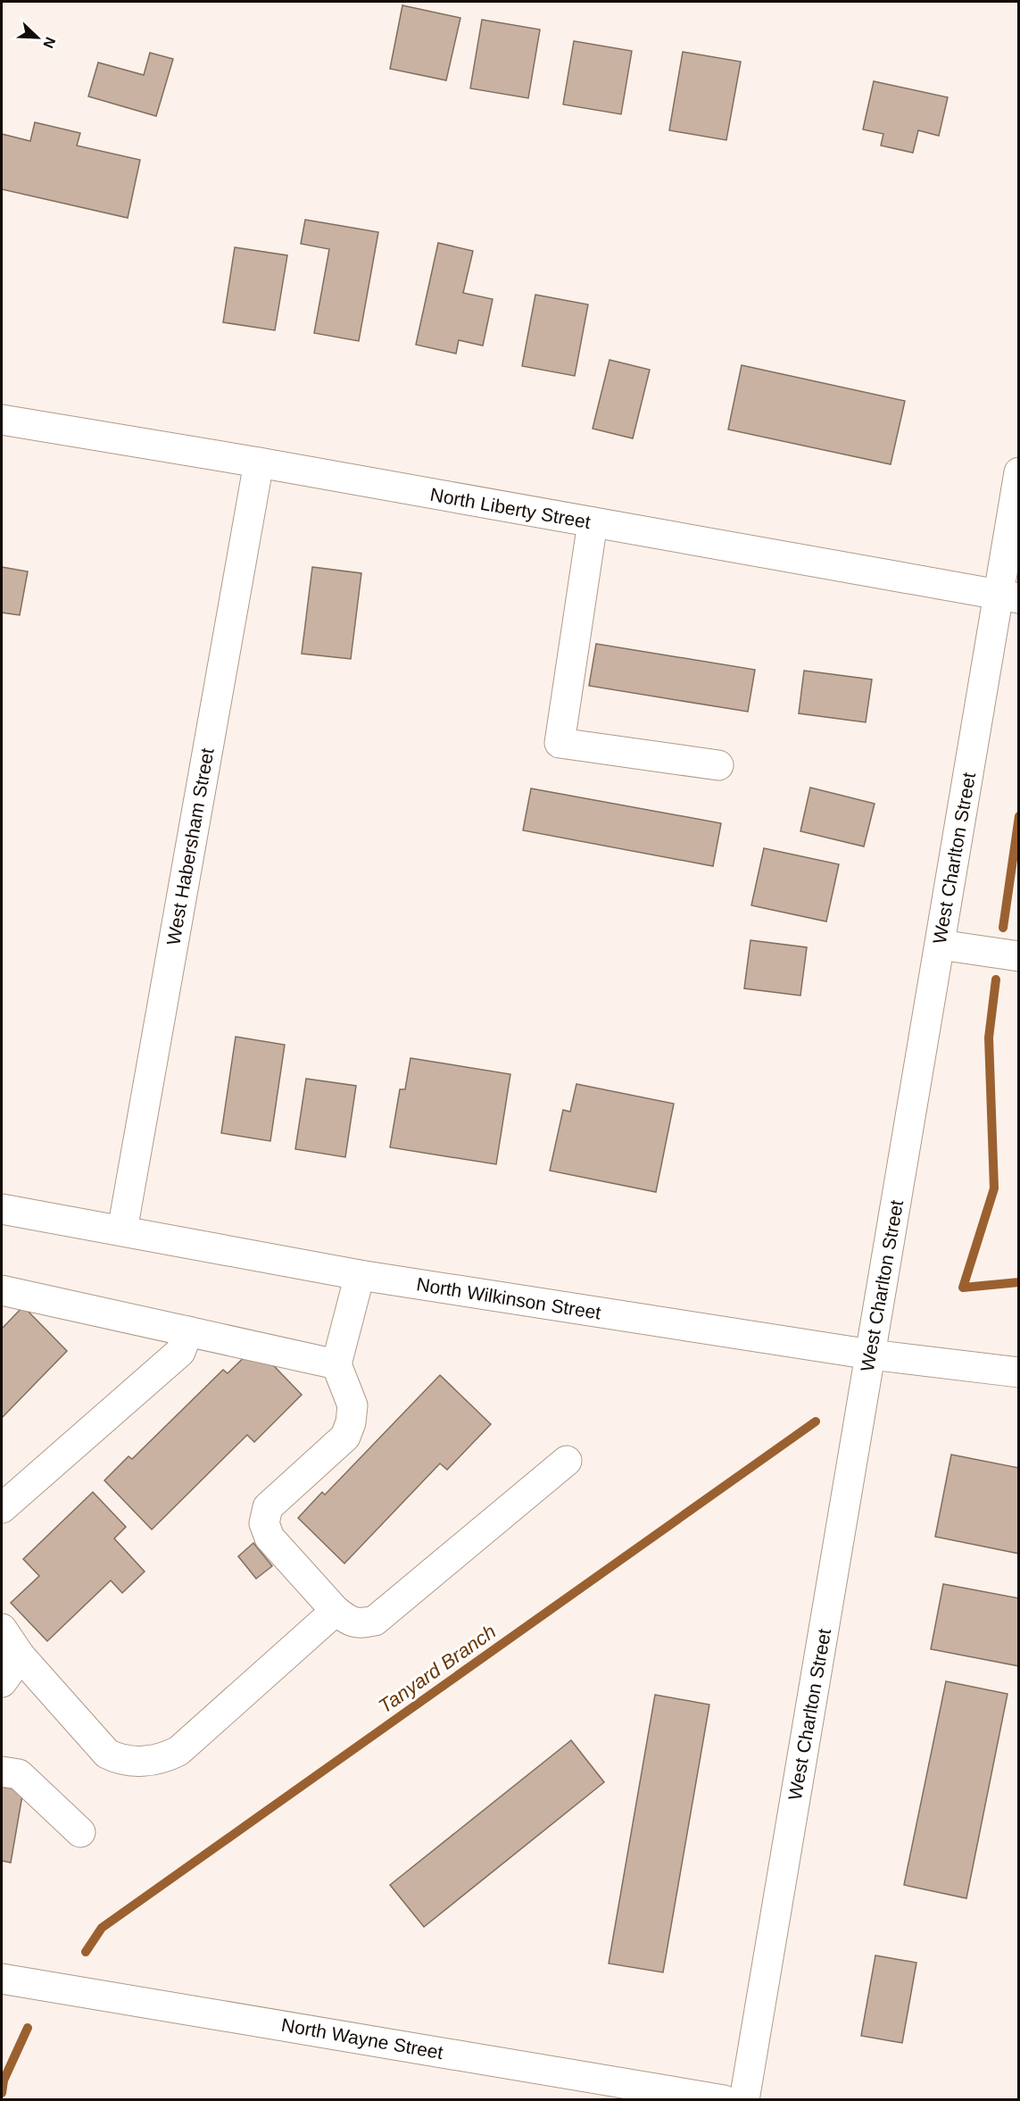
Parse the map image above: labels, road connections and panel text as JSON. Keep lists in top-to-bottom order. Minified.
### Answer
{"streets":{"street":["North Liberty Street","West Habersham Street","West Charlton Street","North Wilkinson Street","North Wayne Street"]},"crossings":[["North Liberty Street","West Habersham Street"],["North Liberty Street","West Charlton Street"],["West Habersham Street","North Wilkinson Street"],["West Charlton Street","North Wilkinson Street"]],"water":["Tanyard Branch"],"north":"bottom right"}
